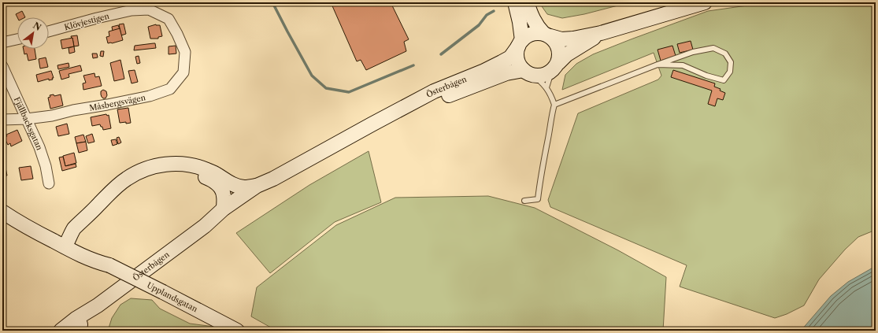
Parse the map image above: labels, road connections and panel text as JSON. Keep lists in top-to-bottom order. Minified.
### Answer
{"streets":{"main road":["Österbågen","Upplandsgatan"],"street":["Klövjestigen","Måsbergsvägen","Fjällbacksgatan"]},"crossings":[["Klövjestigen","Måsbergsvägen"],["Måsbergsvägen","Fjällbacksgatan"]],"north":"top right"}
